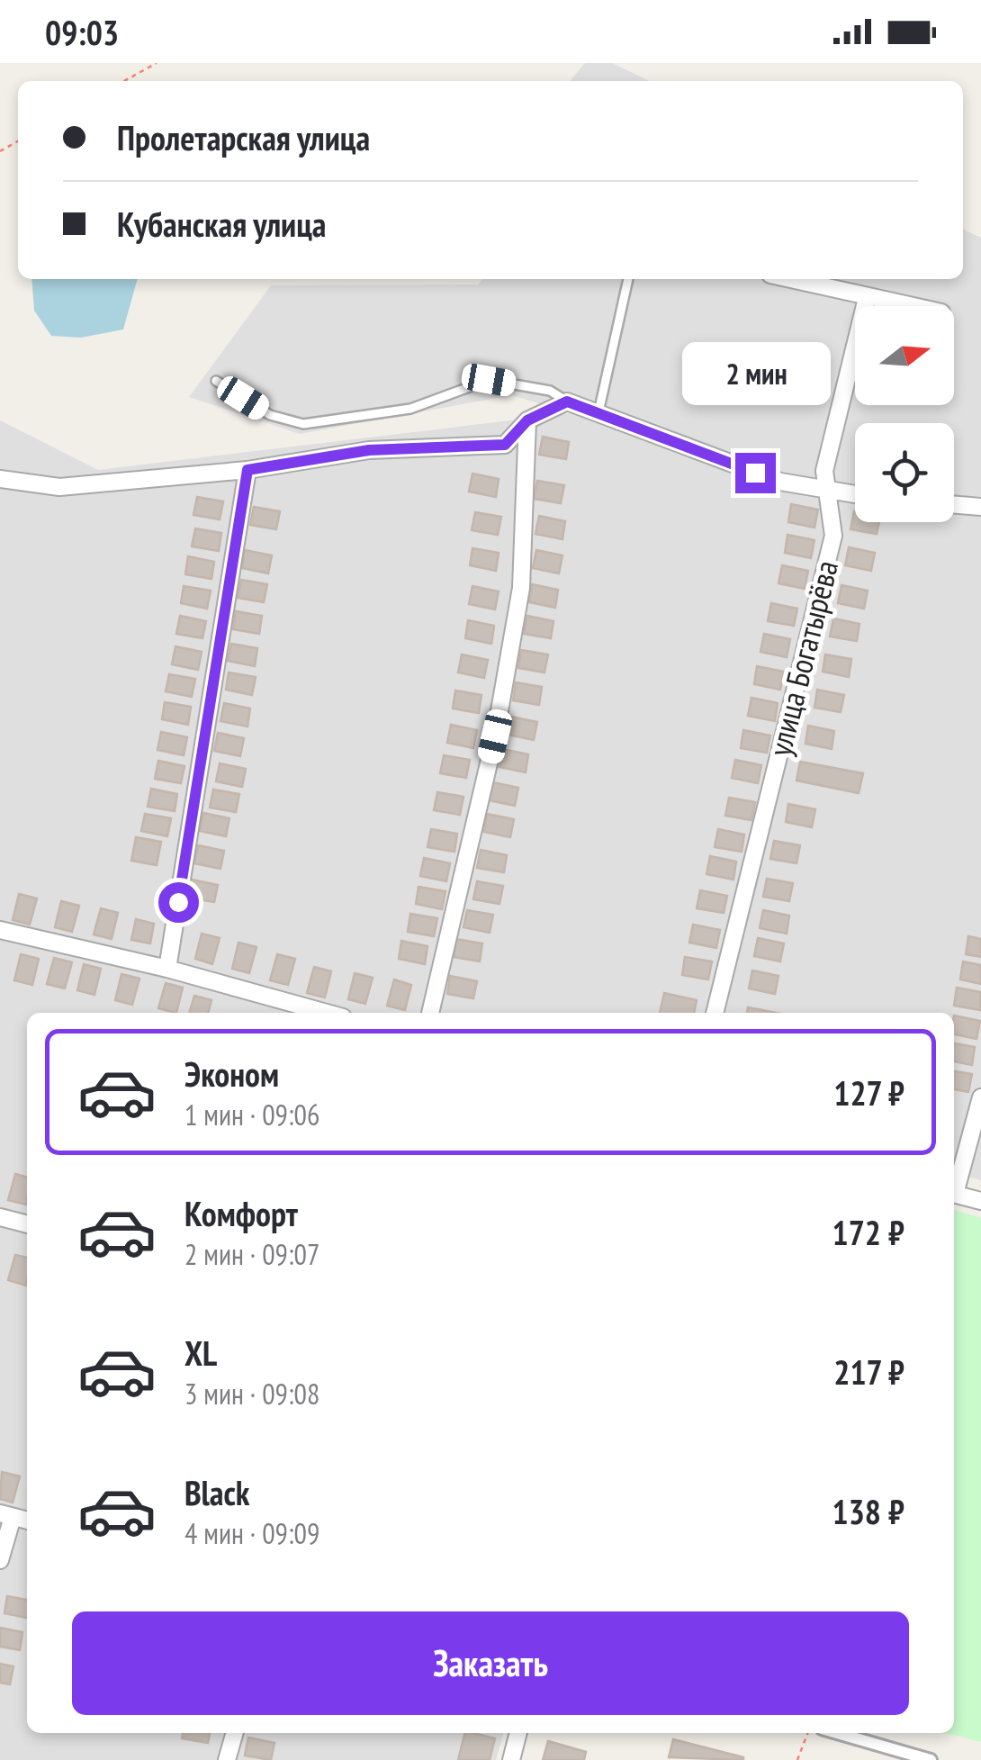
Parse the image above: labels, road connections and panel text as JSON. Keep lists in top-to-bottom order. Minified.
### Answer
{"streets":{"street":["улица Богатырёва"]},"north":"right","page":{"status":"09:03","banner":["Пролетарская улица","Кубанская улица"],"bubble":"2 мин","list":[{"name":"Эконом","note":"1 мин · 09:06","value":"127 ₽"},{"name":"Комфорт","note":"2 мин · 09:07","value":"172 ₽"},{"name":"XL","note":"3 мин · 09:08","value":"217 ₽"},{"name":"Black","note":"4 мин · 09:09","value":"138 ₽"}],"buttons":"Заказать"}}
